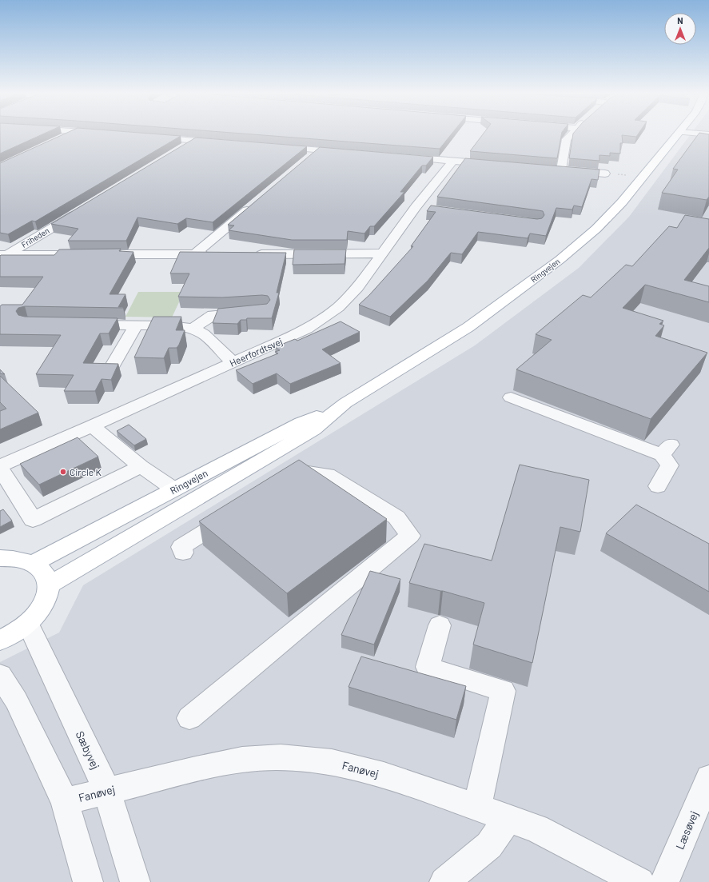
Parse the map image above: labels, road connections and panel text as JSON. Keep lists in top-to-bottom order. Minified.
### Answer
{"streets":{"main road":["Ringvejen"],"street":["Friheden","Heerfordtsvej","Sæbyvej","Fanøvej","Læsøvej"]},"crossings":[["Sæbyvej","Fanøvej"]],"places":["Circle K"],"north":"top"}
